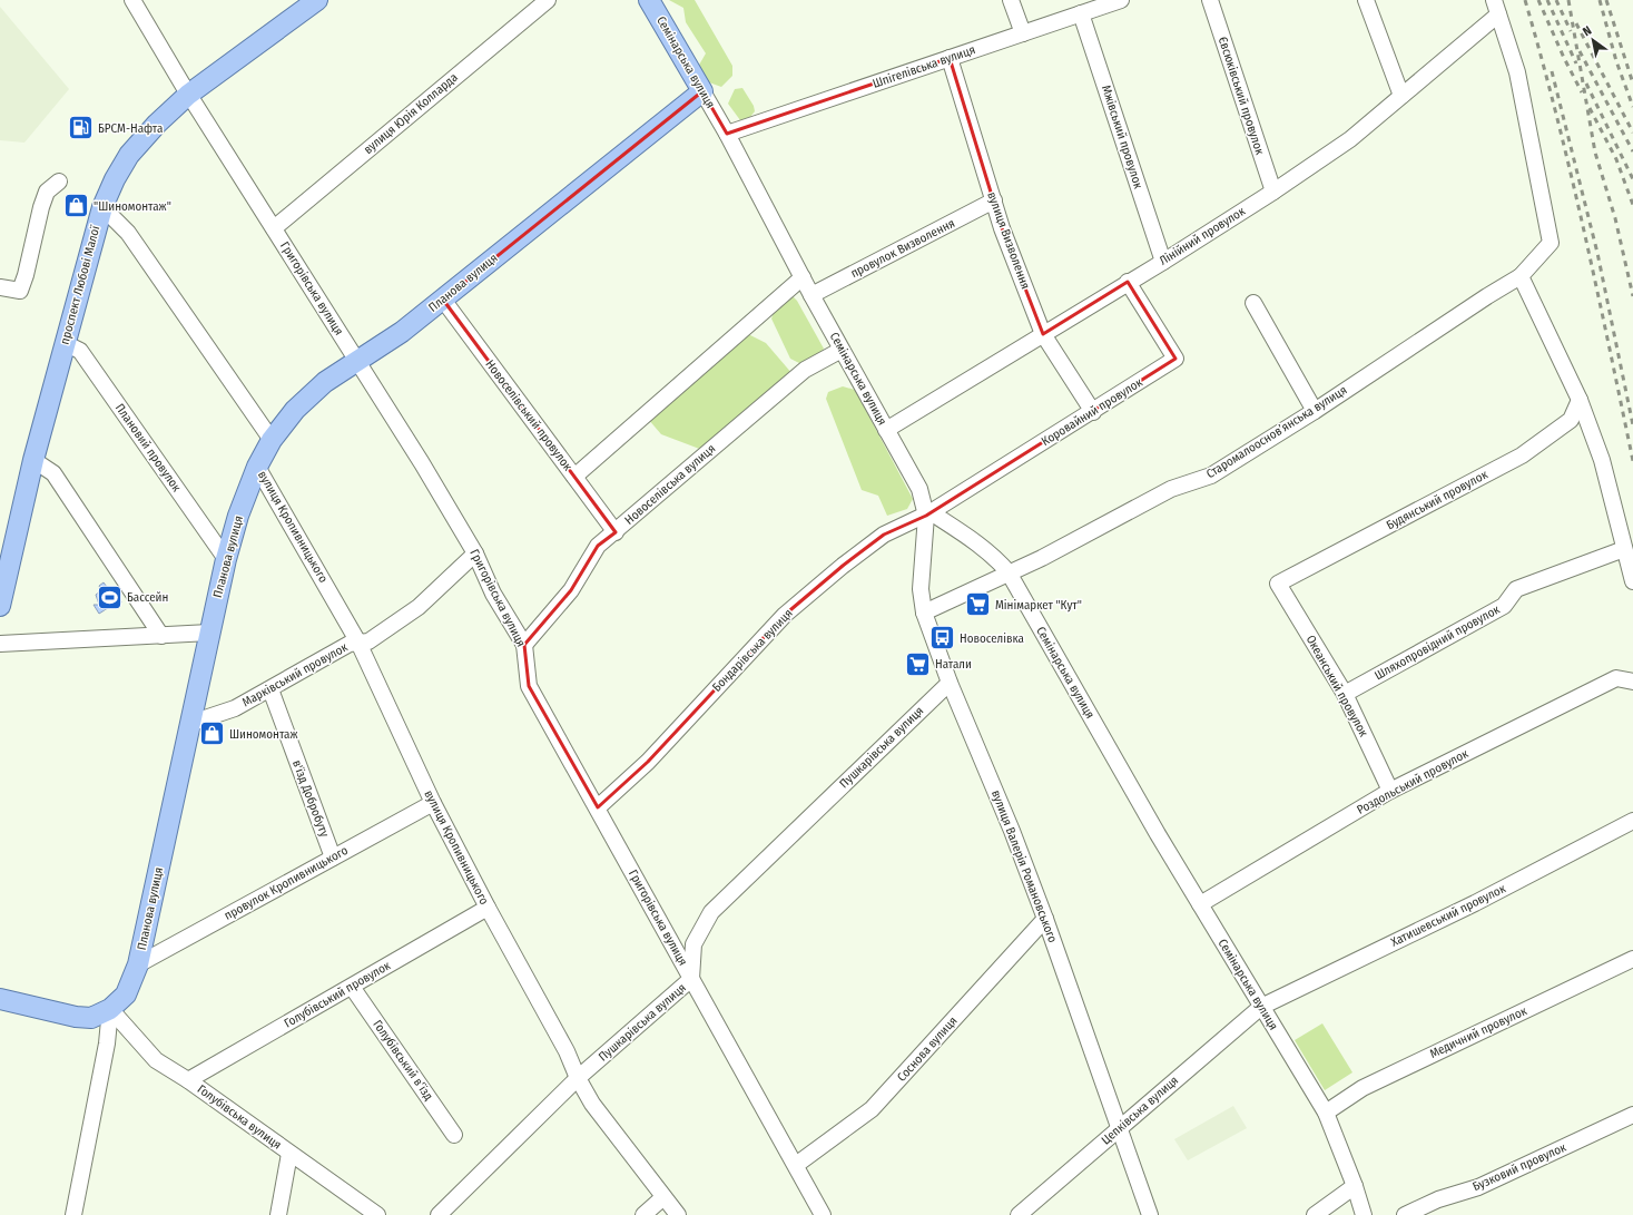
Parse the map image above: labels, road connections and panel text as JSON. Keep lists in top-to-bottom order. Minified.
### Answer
{"streets":{"main road":["Семінарська вулиця","Планова вулиця","проспект Любові Малої"],"street":["Шпігелівська вулиця","Євсюківський провулок","вулиця Юрія Колларда","Мжівський провулок","Лінійний провулок","вулиця Визволення","провулок Визволення","Григорівська вулиця","Коровайний провулок","Новоселівський провулок","Старомалооснов’янська вулиця","Плановий провулок","Новоселівська вулиця","Будянський провулок","вулиця Кропивницького","Шляхопровідний провулок","Бондарівська вулиця","Марківський провулок","Океанський провулок","Пушкарівська вулиця","Роздольський провулок","в'їзд Добробуту","вулиця Валерія Романовського","провулок Кропивницького","Хатишевський провулок","Голубівський провулок","Медичний провулок","Соснова вулиця","Голубівський в’їзд","Цепківська вулиця","Голубівська вулиця","Бузковий провулок"]},"crossings":[["Семінарська вулиця","Шпігелівська вулиця"],["Семінарська вулиця","Лінійний провулок"],["Семінарська вулиця","провулок Визволення"],["Семінарська вулиця","Планова вулиця"],["Семінарська вулиця","Коровайний провулок"],["Семінарська вулиця","Старомалооснов’янська вулиця"],["Семінарська вулиця","Новоселівська вулиця"],["Семінарська вулиця","Бондарівська вулиця"],["Семінарська вулиця","Роздольський провулок"],["Семінарська вулиця","вулиця Валерія Романовського"],["Семінарська вулиця","Хатишевський провулок"],["Семінарська вулиця","Медичний провулок"],["Семінарська вулиця","Цепківська вулиця"],["Шпігелівська вулиця","Мжівський провулок"],["Шпігелівська вулиця","вулиця Визволення"],["Євсюківський провулок","Лінійний провулок"],["вулиця Юрія Колларда","Григорівська вулиця"],["Мжівський провулок","Лінійний провулок"],["Лінійний провулок","вулиця Визволення"],["Лінійний провулок","Коровайний провулок"],["Лінійний провулок","Старомалооснов’янська вулиця"],["вулиця Визволення","провулок Визволення"],["вулиця Визволення","Коровайний провулок"],["Планова вулиця","Григорівська вулиця"],["Планова вулиця","Новоселівський провулок"],["Планова вулиця","Плановий провулок"],["Планова вулиця","вулиця Кропивницького"],["Планова вулиця","Марківський провулок"],["Планова вулиця","провулок Кропивницького"],["Планова вулиця","Голубівська вулиця"],["проспект Любові Малої","Григорівська вулиця"],["проспект Любові Малої","Плановий провулок"],["Григорівська вулиця","Новоселівська вулиця"],["Григорівська вулиця","Бондарівська вулиця"],["Григорівська вулиця","Марківський провулок"],["Григорівська вулиця","Пушкарівська вулиця"],["Григорівська вулиця","Соснова вулиця"],["Коровайний провулок","Бондарівська вулиця"],["Коровайний провулок","вулиця Валерія Романовського"],["Новоселівський провулок","Новоселівська вулиця"],["Старомалооснов’янська вулиця","вулиця Валерія Романовського"],["Будянський провулок","Океанський провулок"],["вулиця Кропивницького","Марківський провулок"],["вулиця Кропивницького","Пушкарівська вулиця"],["вулиця Кропивницького","провулок Кропивницького"],["вулиця Кропивницького","Голубівський провулок"],["Шляхопровідний провулок","Океанський провулок"],["Бондарівська вулиця","вулиця Валерія Романовського"],["Марківський провулок","в'їзд Добробуту"],["Океанський провулок","Роздольський провулок"],["Пушкарівська вулиця","вулиця Валерія Романовського"],["в'їзд Добробуту","провулок Кропивницького"],["вулиця Валерія Романовського","Соснова вулиця"],["вулиця Валерія Романовського","Цепківська вулиця"],["Хатишевський провулок","Цепківська вулиця"],["Голубівський провулок","Голубівський в’їзд"],["Голубівський провулок","Голубівська вулиця"]],"places":{"fuel station":["БРСМ-Нафта"],"shop":["\"Шиномонтаж\"","Шиномонтаж"],"sports":["Бассейн"],"supermarket":["Мінімаркет \"Кут\"","Натали"],"bus stop":["Новоселівка"]},"north":"top left"}
